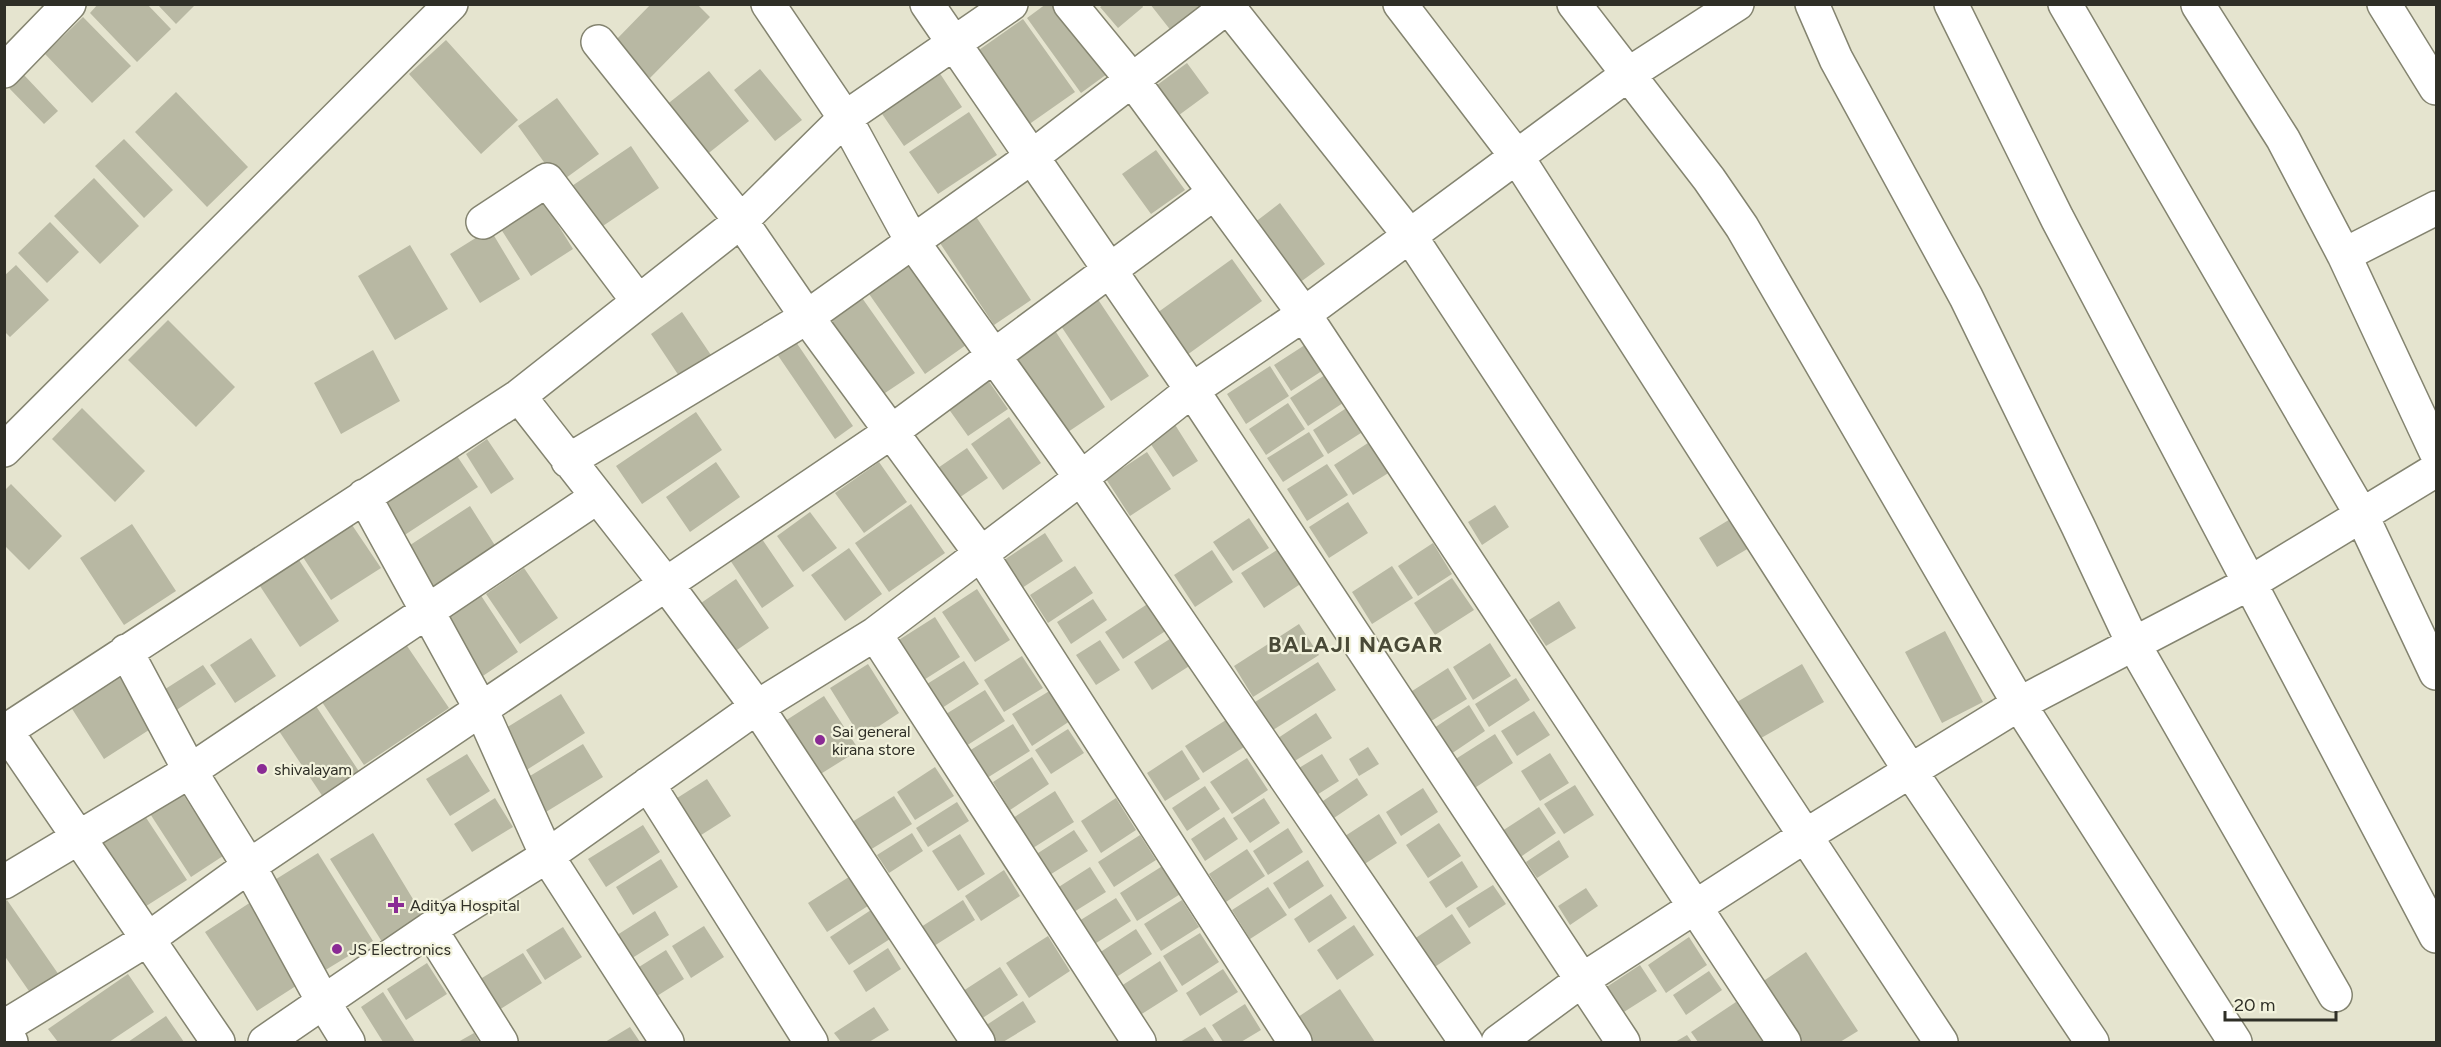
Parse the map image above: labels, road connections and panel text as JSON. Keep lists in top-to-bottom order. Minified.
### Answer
{"districts":["BALAJI NAGAR"],"places":{"other":["Sai general kirana store","shivalayam","JS Electronics"],"health":["Aditya Hospital"]},"scale_bar":"20 m"}
